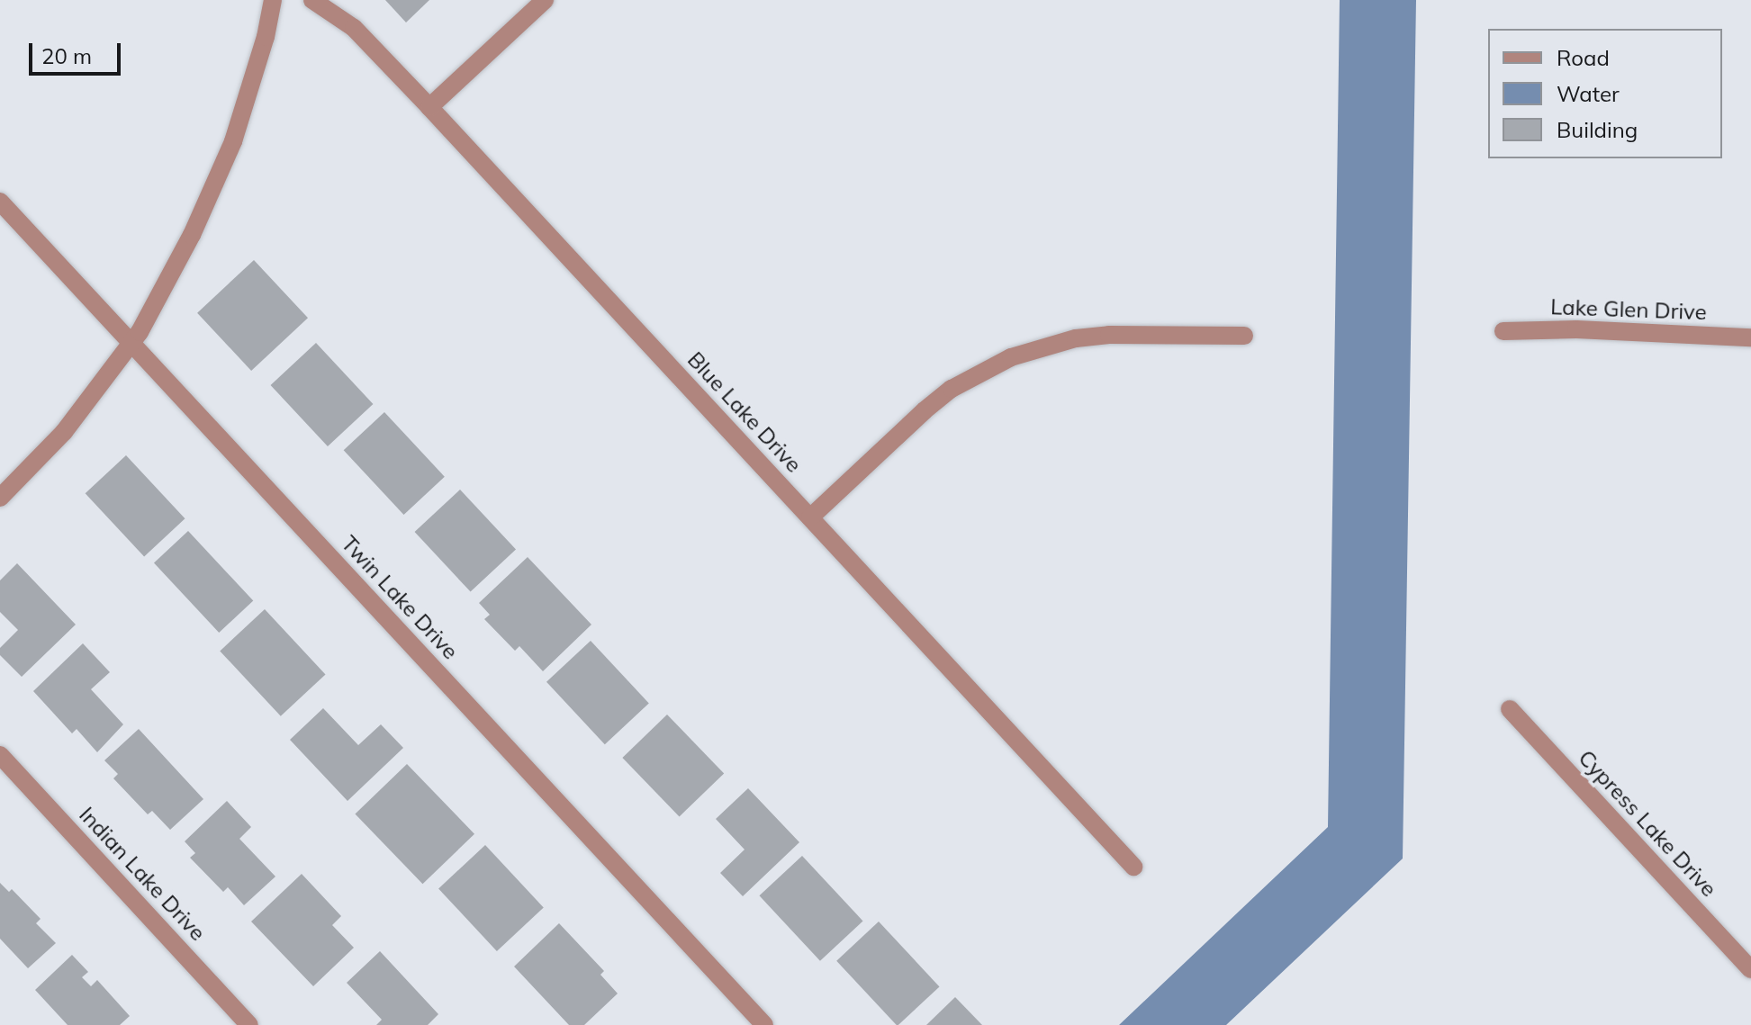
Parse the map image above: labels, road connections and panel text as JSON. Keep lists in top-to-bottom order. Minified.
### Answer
{"streets":{"street":["Lake Glen Drive","Blue Lake Drive","Twin Lake Drive","Cypress Lake Drive","Indian Lake Drive"]},"legend":["Road","Water","Building"],"scale_bar":"20 m"}
